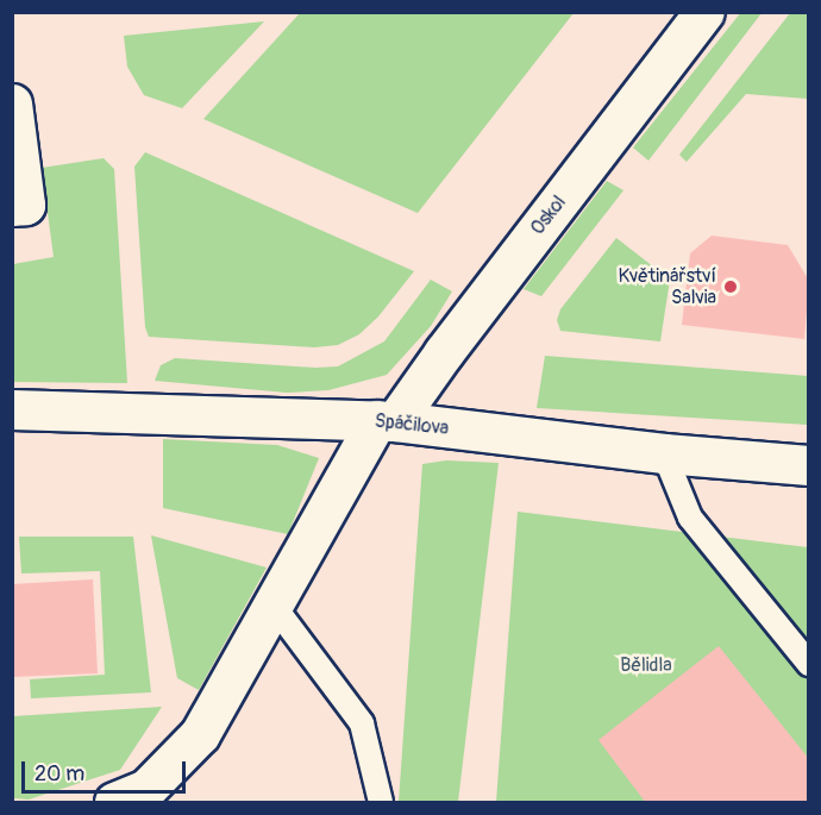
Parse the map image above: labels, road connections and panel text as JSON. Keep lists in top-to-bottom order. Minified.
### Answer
{"streets":{"street":["Oskol","Spáčilova"]},"crossings":[["Oskol","Spáčilova"]],"parks":["Bělidla"],"places":["Květinářství Salvia"],"scale_bar":"20 m"}
